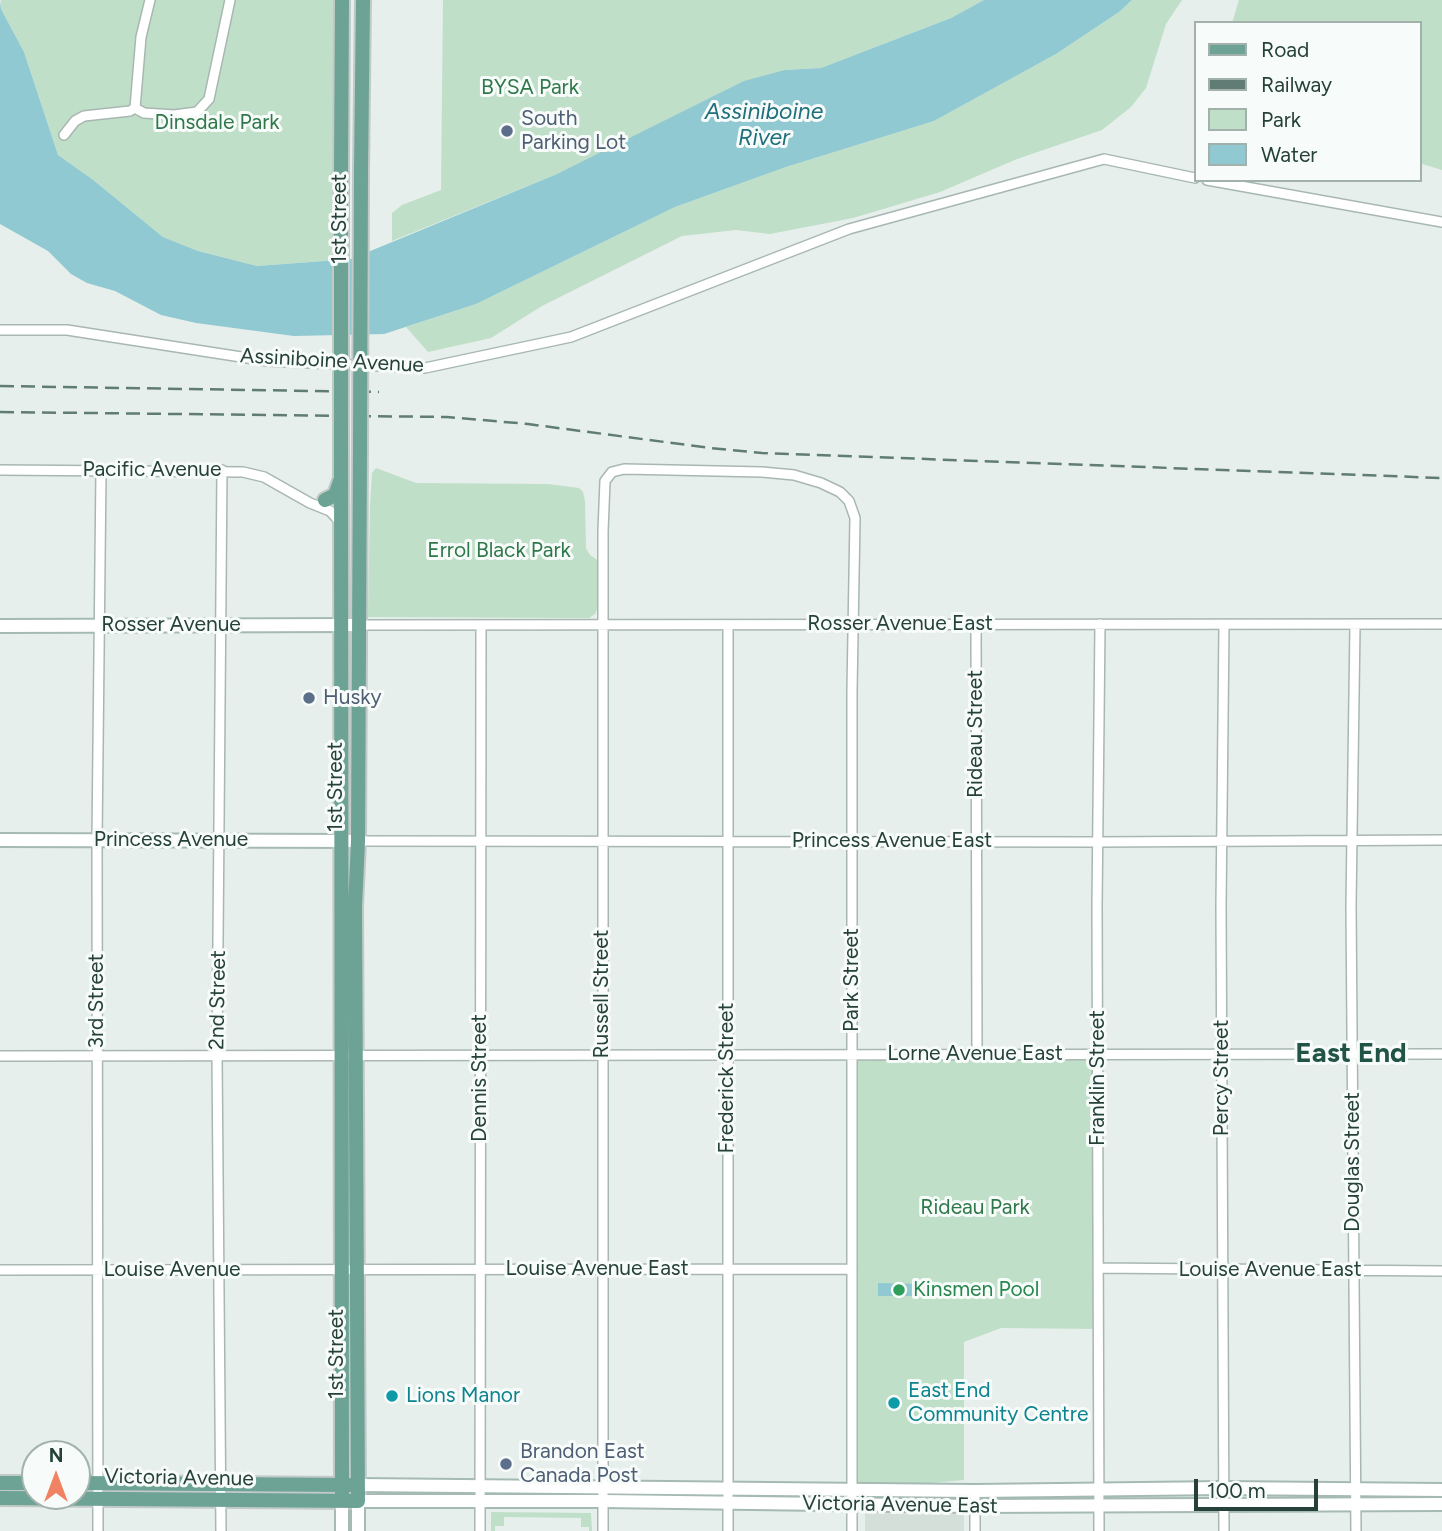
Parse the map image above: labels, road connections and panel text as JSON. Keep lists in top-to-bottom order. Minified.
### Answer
{"streets":{"main road":["1st Street","Rosser Avenue","Princess Avenue","Victoria Avenue","Victoria Avenue East"],"street":["Assiniboine Avenue","Pacific Avenue","Rosser Avenue East","Rideau Street","Princess Avenue East","Park Street","Russell Street","2nd Street","3rd Street","Lorne Avenue East","Dennis Street","Frederick Street","Franklin Street","Percy Street","Douglas Street","Louise Avenue East","Louise Avenue"]},"crossings":[["1st Street","Pacific Avenue"],["1st Street","Rosser Avenue East"],["1st Street","Rosser Avenue"],["1st Street","Princess Avenue"],["1st Street","Princess Avenue East"],["1st Street","Lorne Avenue East"],["1st Street","Louise Avenue East"],["1st Street","Louise Avenue"],["1st Street","Victoria Avenue"],["1st Street","Victoria Avenue East"],["Pacific Avenue","2nd Street"],["Pacific Avenue","3rd Street"],["Rosser Avenue East","Rosser Avenue"],["Rosser Avenue East","Rideau Street"],["Rosser Avenue East","Park Street"],["Rosser Avenue East","Russell Street"],["Rosser Avenue East","Dennis Street"],["Rosser Avenue East","Frederick Street"],["Rosser Avenue East","Franklin Street"],["Rosser Avenue East","Percy Street"],["Rosser Avenue East","Douglas Street"],["Rosser Avenue","2nd Street"],["Rosser Avenue","3rd Street"],["Rideau Street","Princess Avenue East"],["Rideau Street","Lorne Avenue East"],["Princess Avenue","Princess Avenue East"],["Princess Avenue","2nd Street"],["Princess Avenue","3rd Street"],["Princess Avenue East","Park Street"],["Princess Avenue East","Russell Street"],["Princess Avenue East","Dennis Street"],["Princess Avenue East","Frederick Street"],["Princess Avenue East","Franklin Street"],["Princess Avenue East","Percy Street"],["Princess Avenue East","Douglas Street"],["Park Street","Russell Street"],["Park Street","Lorne Avenue East"],["Park Street","Louise Avenue East"],["Park Street","Victoria Avenue East"],["Russell Street","Lorne Avenue East"],["Russell Street","Louise Avenue East"],["Russell Street","Victoria Avenue East"],["2nd Street","Lorne Avenue East"],["2nd Street","Louise Avenue"],["2nd Street","Victoria Avenue"],["3rd Street","Lorne Avenue East"],["3rd Street","Louise Avenue"],["3rd Street","Victoria Avenue"],["Lorne Avenue East","Dennis Street"],["Lorne Avenue East","Frederick Street"],["Lorne Avenue East","Franklin Street"],["Lorne Avenue East","Percy Street"],["Lorne Avenue East","Douglas Street"],["Dennis Street","Louise Avenue East"],["Dennis Street","Victoria Avenue East"],["Frederick Street","Louise Avenue East"],["Frederick Street","Victoria Avenue East"],["Franklin Street","Louise Avenue East"],["Franklin Street","Victoria Avenue East"],["Percy Street","Louise Avenue East"],["Percy Street","Victoria Avenue East"],["Douglas Street","Louise Avenue East"],["Douglas Street","Victoria Avenue East"],["Louise Avenue East","Louise Avenue"],["Victoria Avenue","Victoria Avenue East"]],"districts":["East End"],"water":["Assiniboine River"],"parks":["BYSA Park","Dinsdale Park","Errol Black Park","Rideau Park"],"places":["South Parking Lot","Husky","Kinsmen Pool","Lions Manor","East End Community Centre","Brandon East Canada Post"],"legend":["Road","Railway","Park","Water"],"scale_bar":"100 m","north":"top"}
